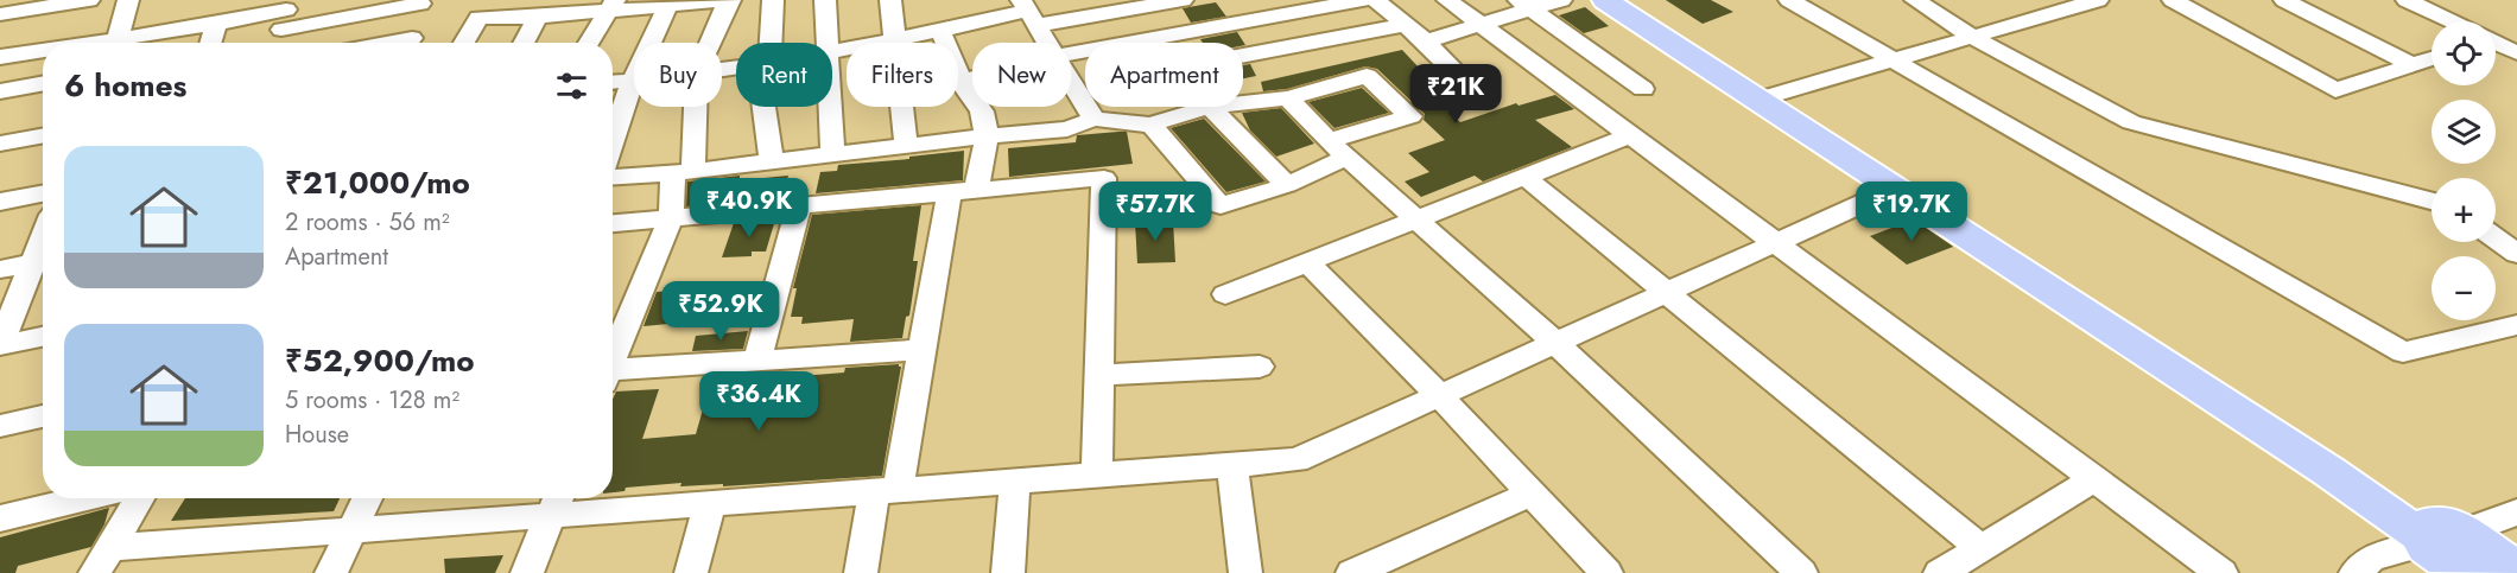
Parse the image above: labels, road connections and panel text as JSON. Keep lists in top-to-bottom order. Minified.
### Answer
{"page":{"map_buttons":["+","−"],"chip":["Buy","Rent","Filters","New","Apartment"],"heading":"6 homes","price":["₹21K","₹40.9K","₹57.7K","₹19.7K","₹52.9K","₹36.4K"],"list":[{"name":"₹21,000/mo","note":"2 rooms · 56 m² · Apartment"},{"name":"₹52,900/mo","note":"5 rooms · 128 m² · House"}]}}
